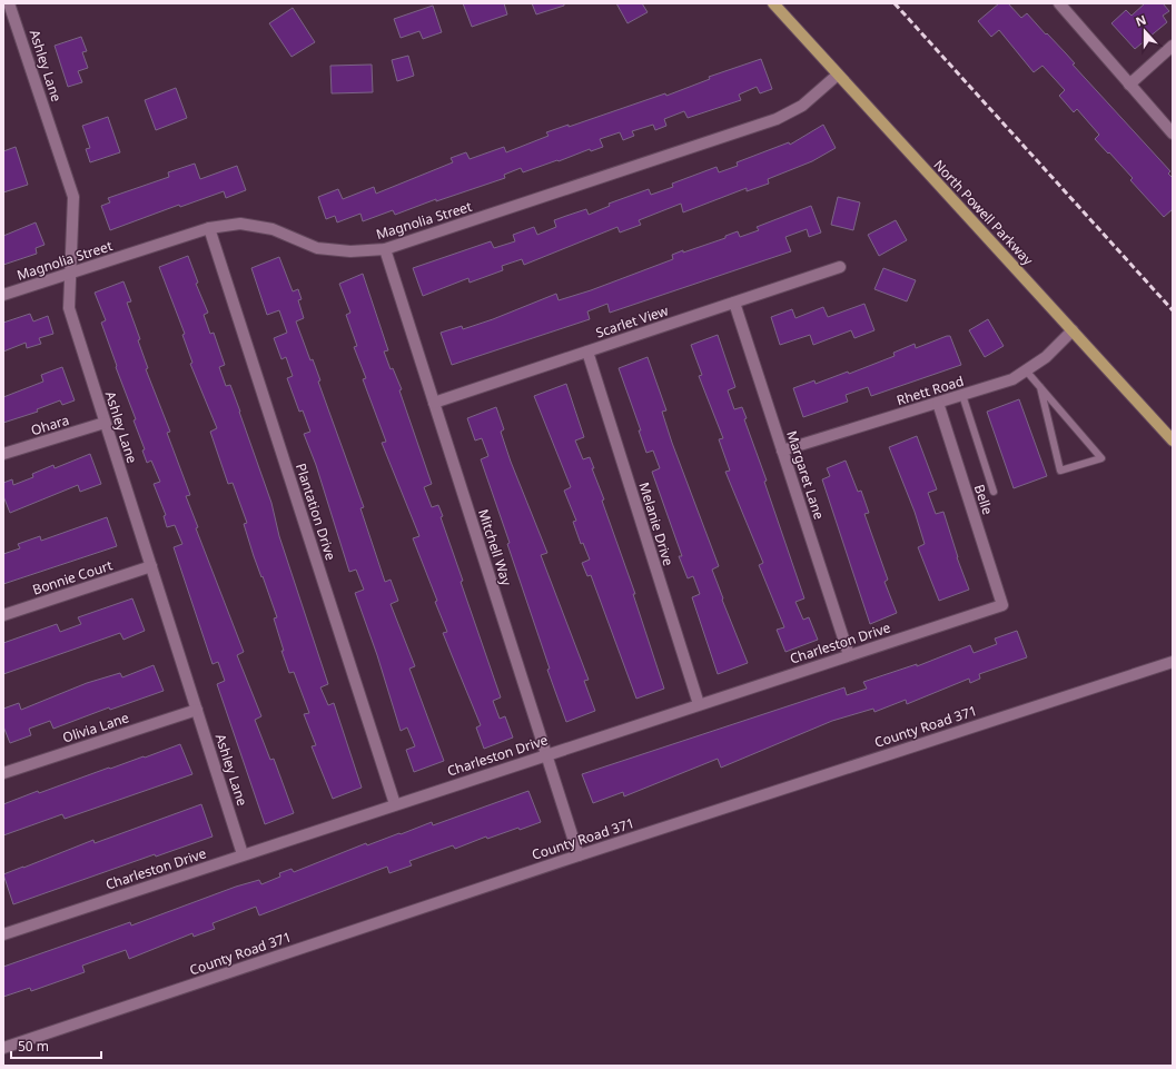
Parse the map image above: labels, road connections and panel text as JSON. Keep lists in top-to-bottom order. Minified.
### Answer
{"streets":{"main road":["North Powell Parkway"],"street":["Ashley Lane","Magnolia Street","Scarlet View","Rhett Road","Ohara","Margaret Lane","Belle","Plantation Drive","Melanie Drive","Mitchell Way","Bonnie Court","Charleston Drive","County Road 371","Olivia Lane"]},"crossings":[["Ashley Lane","Magnolia Street"],["Ashley Lane","Ohara"],["Ashley Lane","Bonnie Court"],["Ashley Lane","Charleston Drive"],["Ashley Lane","Olivia Lane"],["North Powell Parkway","Magnolia Street"],["North Powell Parkway","Rhett Road"],["Magnolia Street","Plantation Drive"],["Magnolia Street","Mitchell Way"],["Scarlet View","Margaret Lane"],["Scarlet View","Melanie Drive"],["Scarlet View","Mitchell Way"],["Rhett Road","Margaret Lane"],["Rhett Road","Belle"],["Margaret Lane","Charleston Drive"],["Belle","Charleston Drive"],["Plantation Drive","Charleston Drive"],["Melanie Drive","Charleston Drive"],["Mitchell Way","Charleston Drive"],["Mitchell Way","County Road 371"]],"scale_bar":"50 m","north":"top"}
